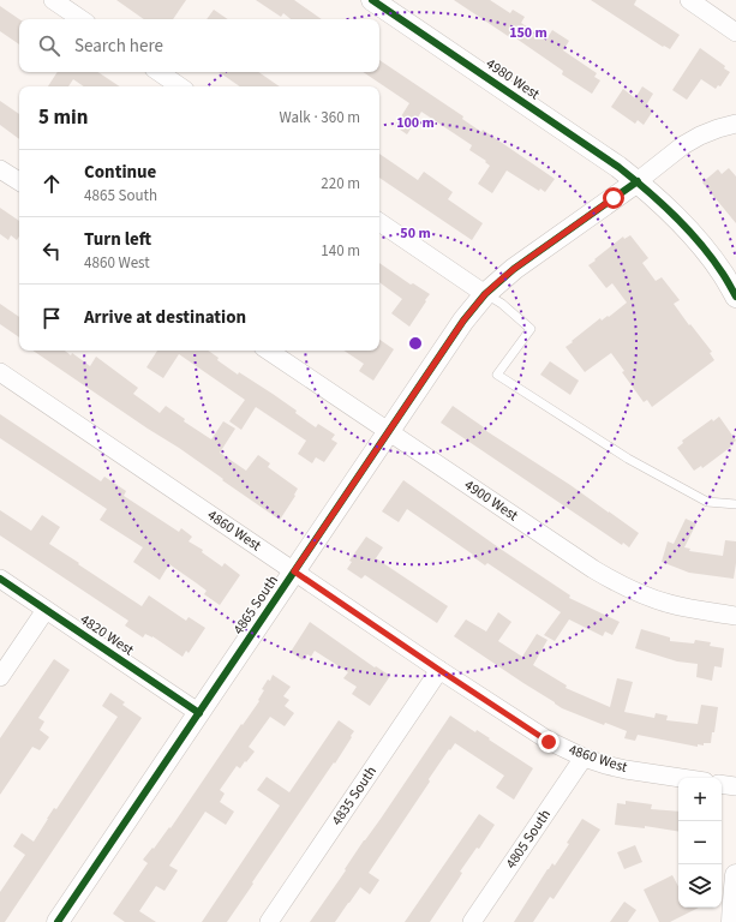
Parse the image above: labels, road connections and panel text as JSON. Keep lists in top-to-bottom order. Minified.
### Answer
{"streets":{"street":["4980 West","4900 West","4860 West","4865 South","4820 West","4835 South","4805 South"]},"crossings":[["4980 West","4865 South"],["4900 West","4865 South"],["4860 West","4865 South"],["4860 West","4835 South"],["4860 West","4805 South"],["4865 South","4820 West"]],"page":{"search":"Search here","heading":["5 min","Walk · 360 m"],"list":[["Continue","4865 South","220 m"],["Turn left","4860 West","140 m"],"Arrive at destination"],"map_buttons":["+","−"]},"rings":["150 m","100 m","50 m"]}
